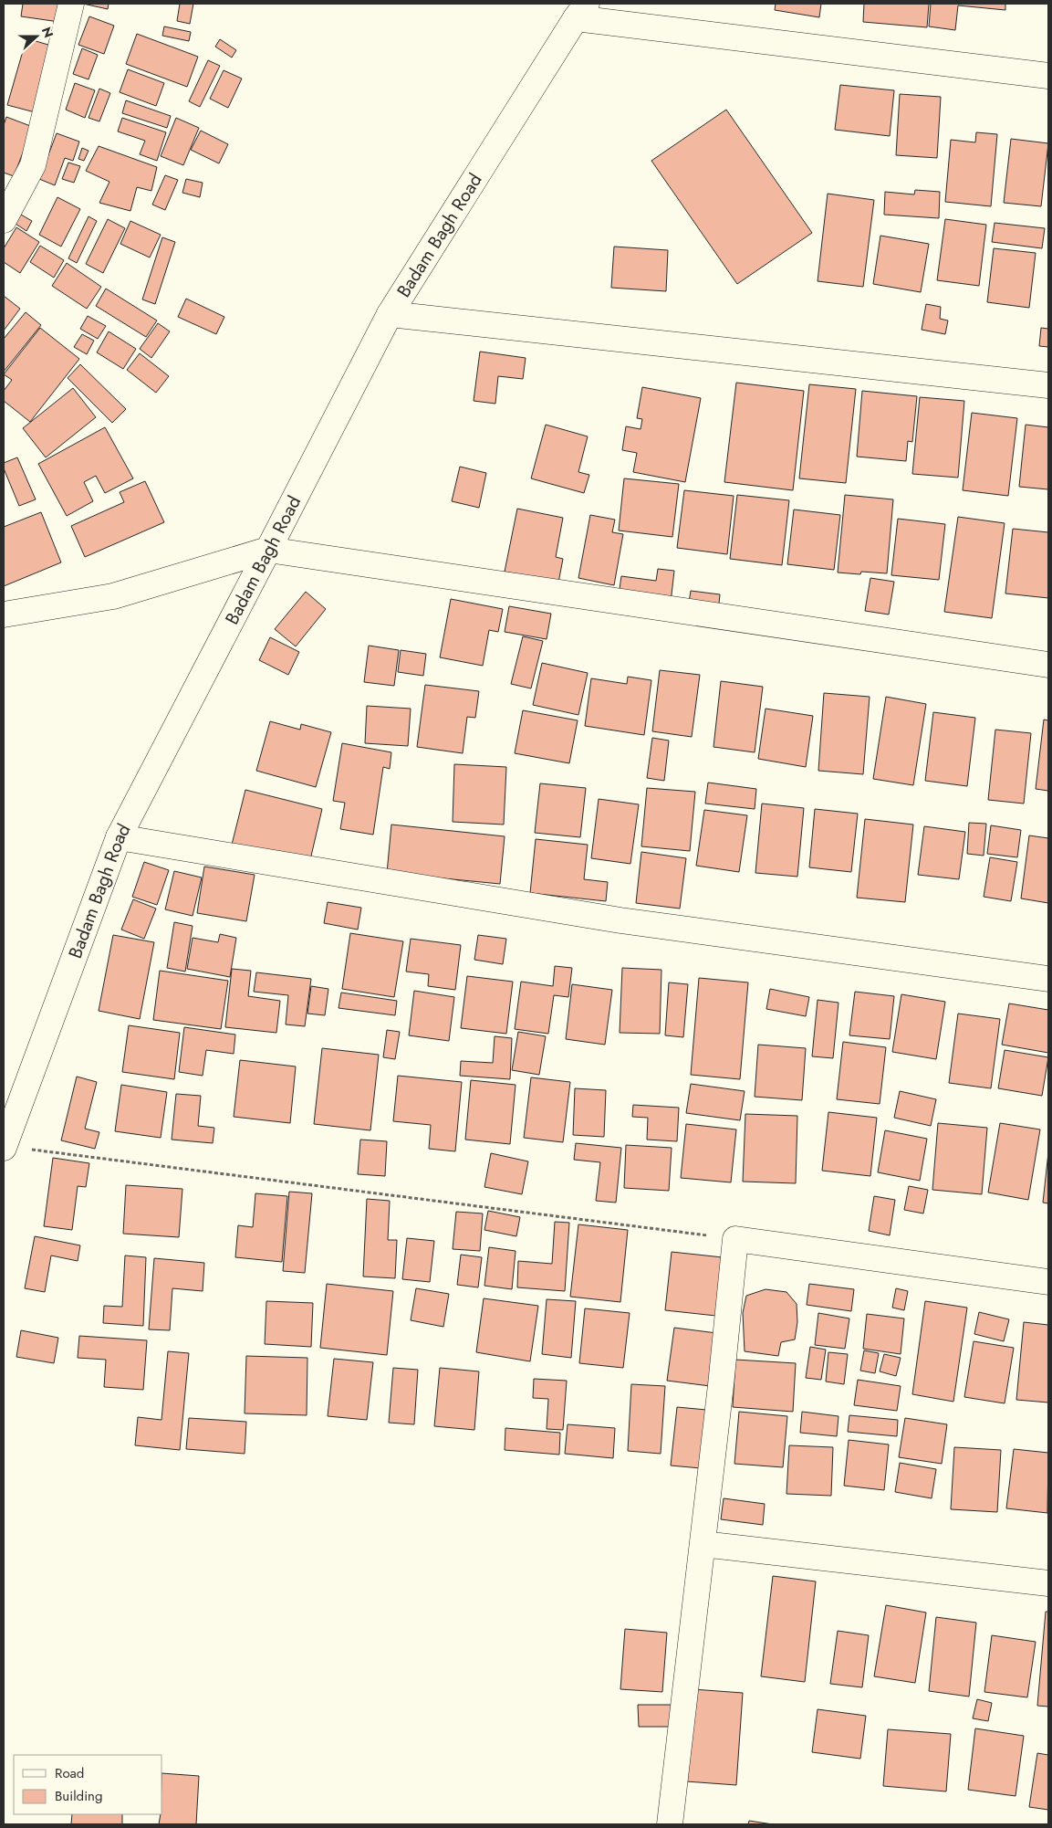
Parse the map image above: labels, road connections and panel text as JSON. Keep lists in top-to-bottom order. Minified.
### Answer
{"streets":{"street":["Badam Bagh Road"]},"legend":["Road","Building"],"north":"right"}
